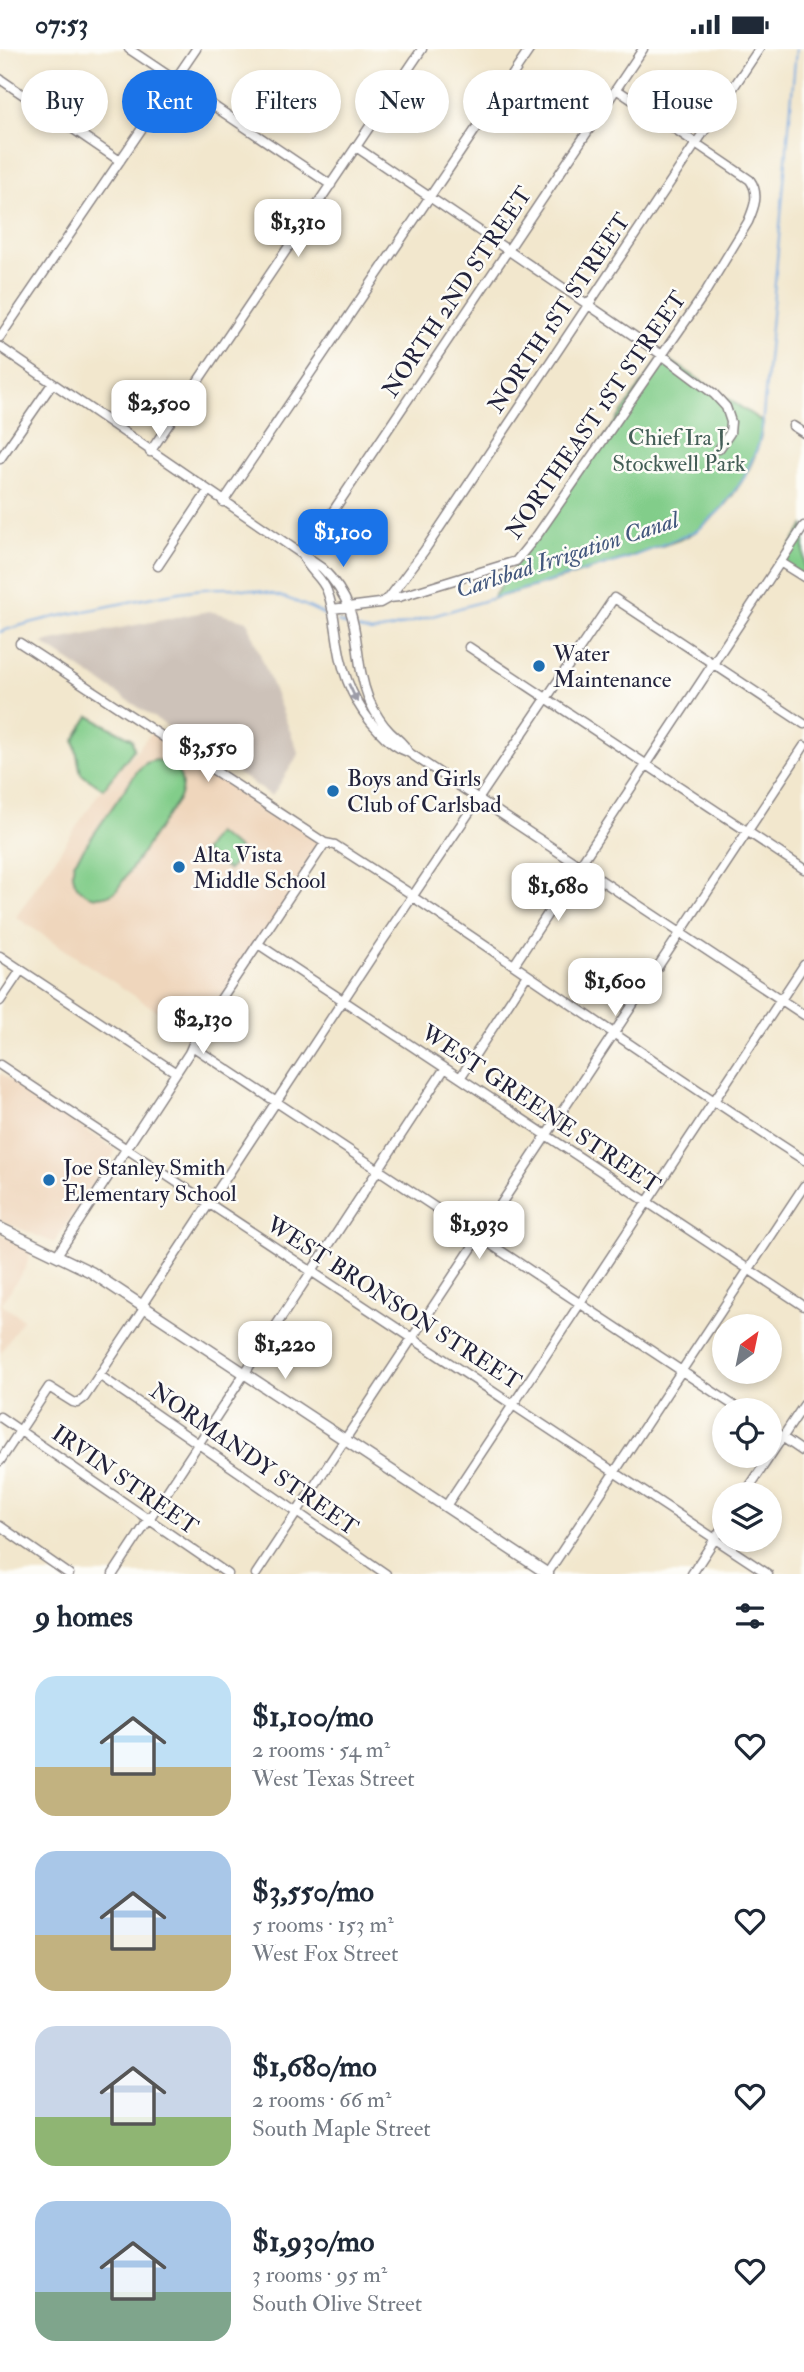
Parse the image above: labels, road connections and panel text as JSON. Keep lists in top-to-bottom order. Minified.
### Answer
{"streets":{"street":["NORTH 2ND STREET","NORTH 1ST STREET","NORTHEAST 1ST STREET","WEST GREENE STREET","WEST BRONSON STREET","NORMANDY STREET","IRVIN STREET"]},"crossings":[["NORTH 2ND STREET","NORTHEAST 1ST STREET"],["NORTH 1ST STREET","NORTHEAST 1ST STREET"]],"water":["Carlsbad Irrigation Canal"],"parks":["Chief Ira J. Stockwell Park"],"places":["Water Maintenance","Boys and Girls Club of Carlsbad","Alta Vista Middle School","Joe Stanley Smith Elementary School"],"north":"top right","page":{"status":"07:53","chip":["Buy","Rent","Filters","New","Apartment","House"],"price":["$1,310","$2,500","$1,100","$3,550","$1,680","$1,600","$2,130","$1,930","$1,220"],"heading":"9 homes","list":[{"name":"$1,100/mo","note":"2 rooms · 54 m² · West Texas Street"},{"name":"$3,550/mo","note":"5 rooms · 153 m² · West Fox Street"},{"name":"$1,680/mo","note":"2 rooms · 66 m² · South Maple Street"},{"name":"$1,930/mo","note":"3 rooms · 95 m² · South Olive Street"}]}}
